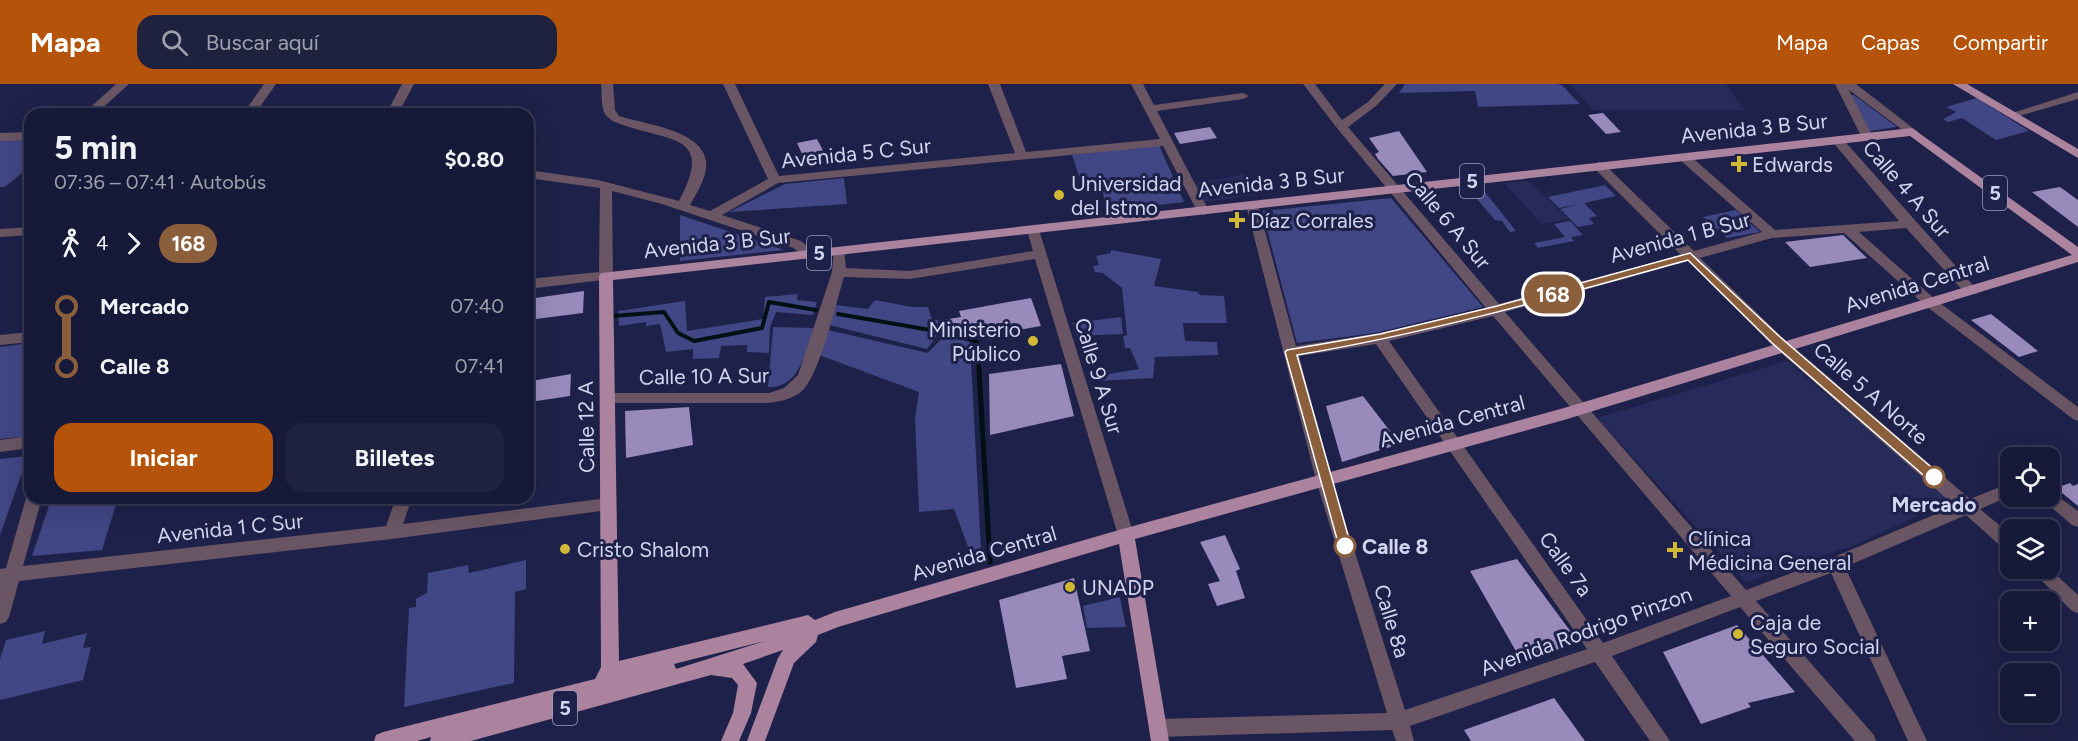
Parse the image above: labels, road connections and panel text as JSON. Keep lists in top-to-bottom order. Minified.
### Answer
{"streets":{"main road":["Avenida 3 B Sur","5","Avenida Central","Calle 12 A"],"street":["Avenida 5 C Sur","Calle 4 A Sur","Calle 6 A Sur","Avenida 1 B Sur","Calle 10 A Sur","Calle 9 A Sur","Calle 5 A Norte","Avenida 1 C Sur","Calle 7a","Calle 8a","Avenida Rodrigo Pinzon"]},"crossings":[["Avenida 3 B Sur","5"],["Avenida 3 B Sur","Calle 4 A Sur"],["Avenida 3 B Sur","Calle 6 A Sur"],["Avenida 3 B Sur","Calle 10 A Sur"],["Avenida 3 B Sur","Calle 9 A Sur"],["Avenida 3 B Sur","Calle 5 A Norte"],["Avenida 3 B Sur","Calle 12 A"],["Avenida 3 B Sur","Calle 8a"],["5","Avenida Central"],["5","Calle 12 A"],["Calle 4 A Sur","Avenida 1 B Sur"],["Calle 4 A Sur","Avenida Central"],["Calle 6 A Sur","Avenida 1 B Sur"],["Calle 6 A Sur","Avenida Central"],["Calle 6 A Sur","Avenida Rodrigo Pinzon"],["Avenida 1 B Sur","Calle 5 A Norte"],["Avenida 1 B Sur","Calle 7a"],["Avenida 1 B Sur","Calle 8a"],["Avenida Central","Calle 9 A Sur"],["Avenida Central","Calle 5 A Norte"],["Avenida Central","Calle 7a"],["Avenida Central","Calle 8a"],["Calle 10 A Sur","Calle 12 A"],["Calle 5 A Norte","Avenida Rodrigo Pinzon"],["Calle 12 A","Avenida 1 C Sur"],["Calle 7a","Avenida Rodrigo Pinzon"],["Calle 8a","Avenida Rodrigo Pinzon"]],"places":{"health":["Edwards","Díaz Corrales","Clínica Médicina General"],"other":["Universidad del Istmo","Ministerio Público","Mercado","Calle 8","Cristo Shalom","UNADP","Caja de Seguro Social"]},"lines":["bus line 168"],"page":{"header":"Mapa","search":"Buscar aquí","nav":["Mapa","Capas","Compartir"],"on_map":"168","heading":["5 min","07:36 – 07:41 · Autobús","$0.80"],"legs":["4","168"],"list":[{"name":"Mercado","value":"07:40"},{"name":"Calle 8","value":"07:41"}],"buttons":["Iniciar","Billetes"],"map_buttons":["+","−"]}}
